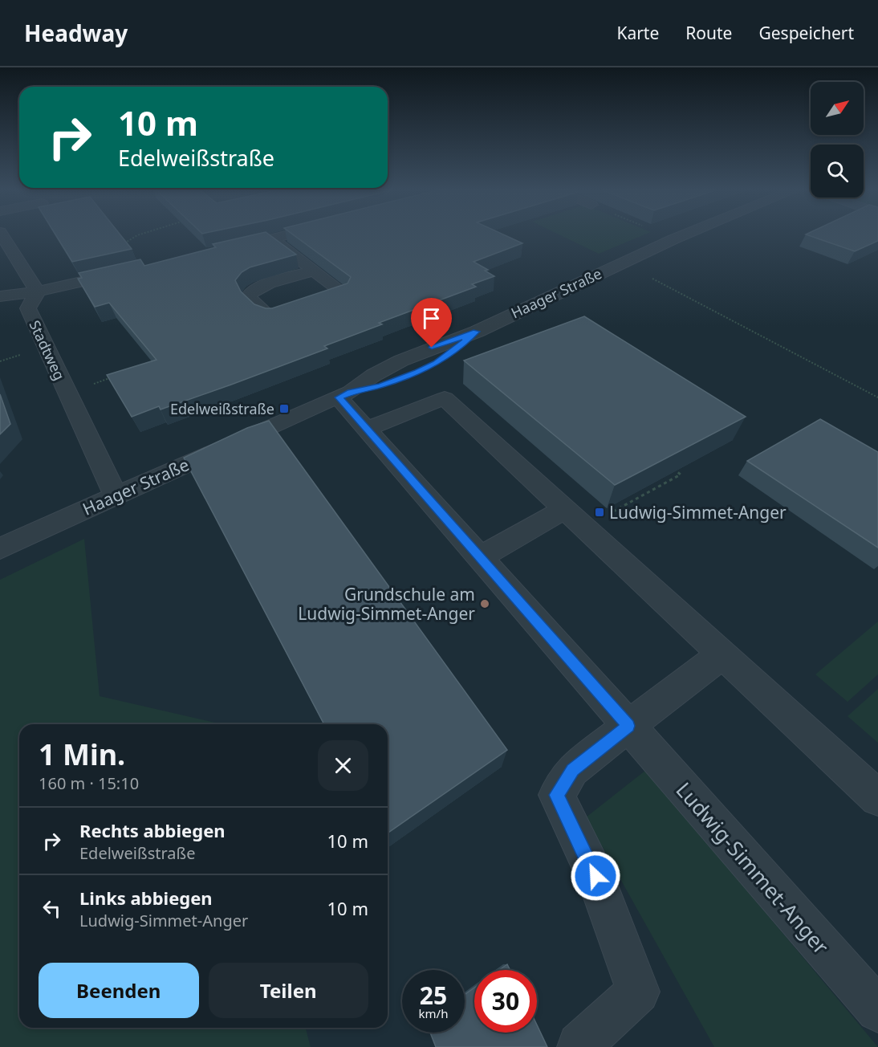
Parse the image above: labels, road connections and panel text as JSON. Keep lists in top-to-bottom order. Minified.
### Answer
{"streets":{"street":["Haager Straße","Stadtweg","Ludwig-Simmet-Anger"]},"crossings":[["Haager Straße","Stadtweg"],["Haager Straße","Ludwig-Simmet-Anger"]],"places":{"transit":["Edelweißstraße","Ludwig-Simmet-Anger"],"other":["Grundschule am Ludwig-Simmet-Anger"]},"north":"top right","page":{"header":"Headway","nav":["Karte","Route","Gespeichert"],"turn":["10 m","Edelweißstraße"],"heading":["1 Min.","160 m · 15:10"],"list":[{"name":"Rechts abbiegen","note":"Edelweißstraße","value":"10 m"},{"name":"Links abbiegen","note":"Ludwig-Simmet-Anger","value":"10 m"}],"buttons":["Beenden","Teilen"],"speed":"25 km/h","limit":"30"}}
